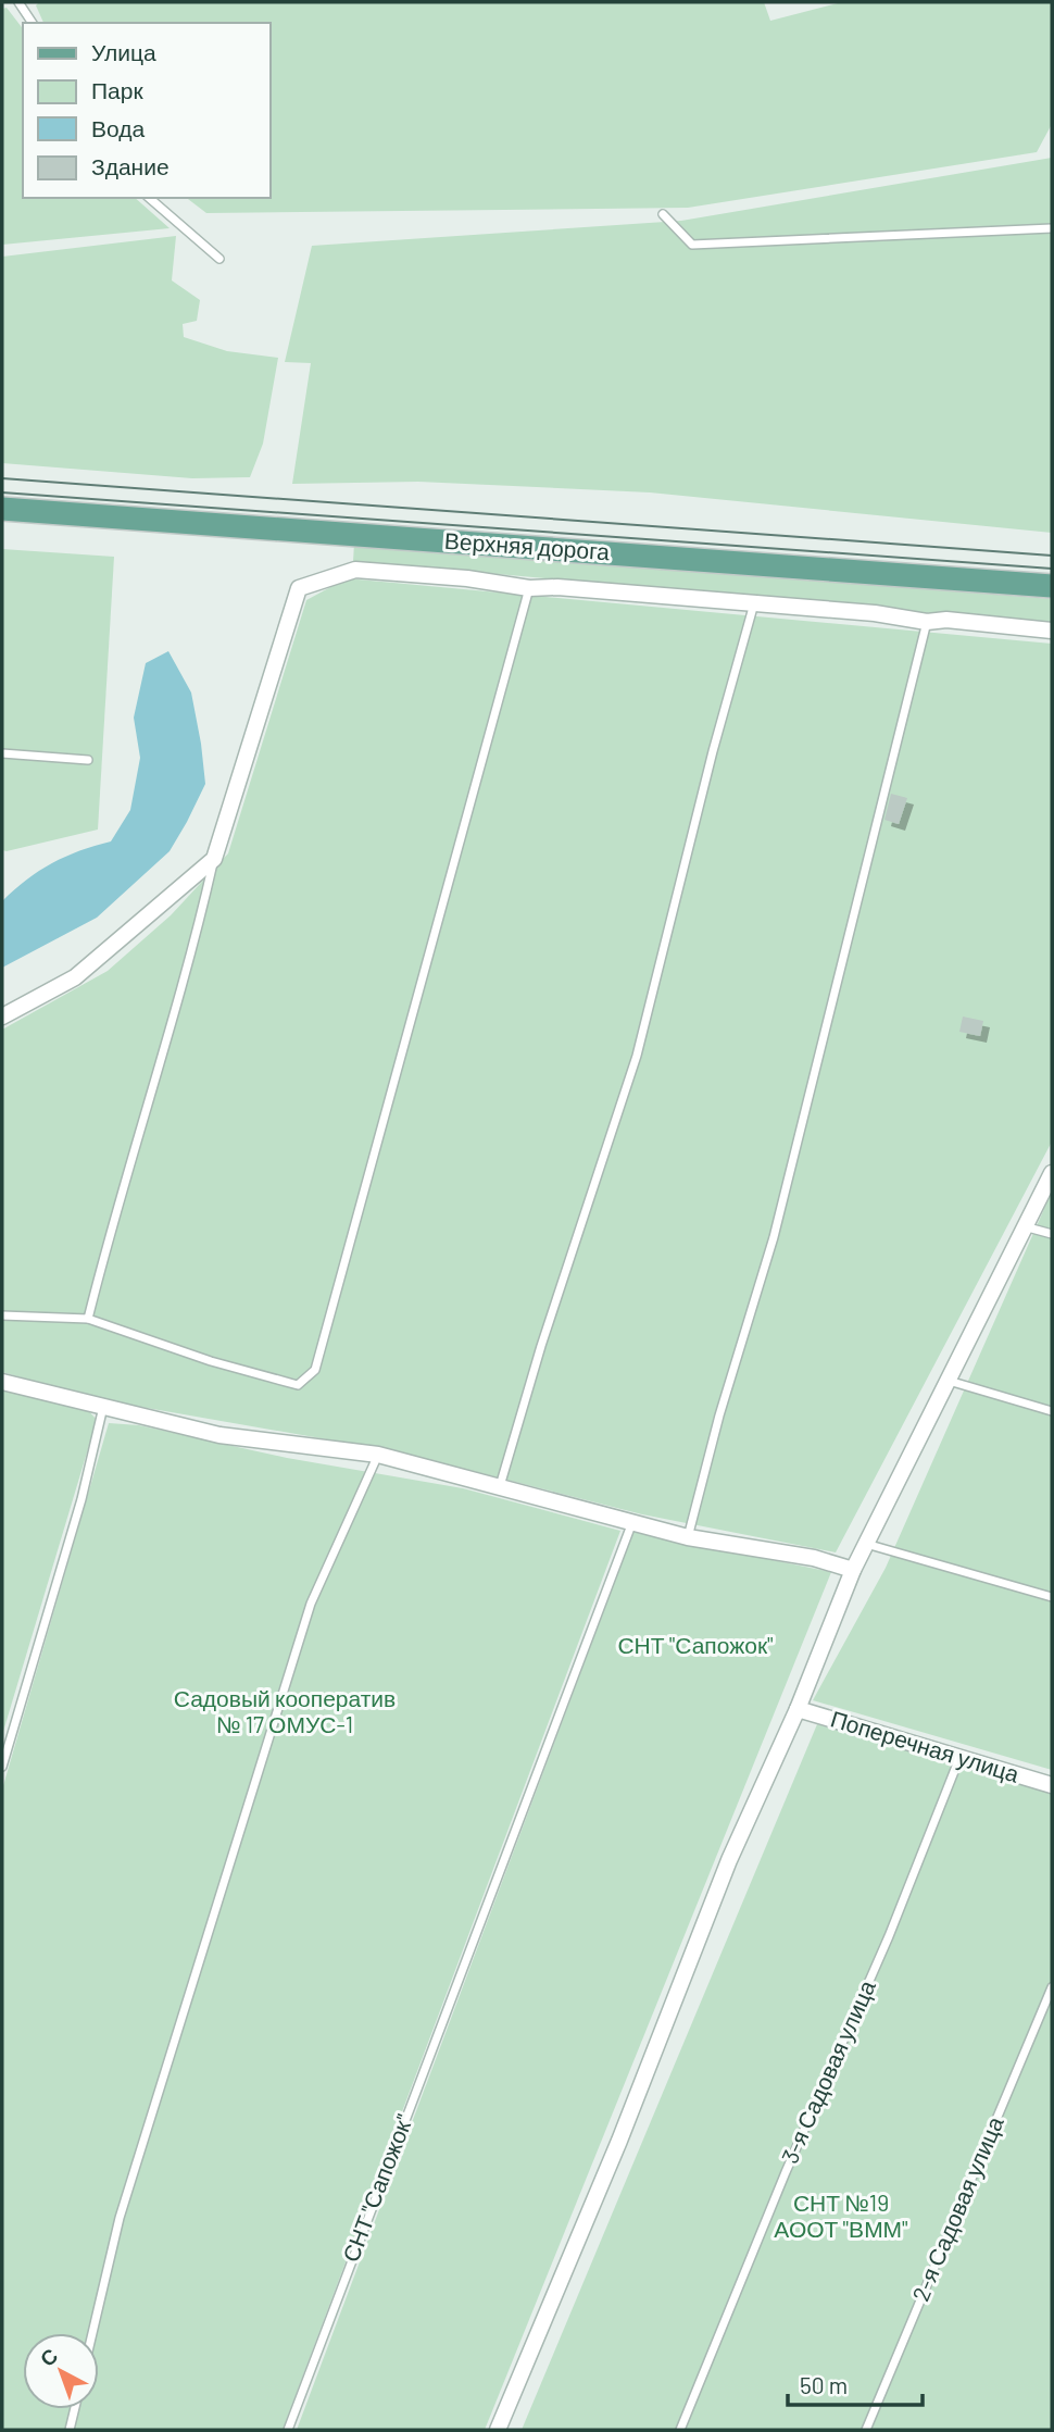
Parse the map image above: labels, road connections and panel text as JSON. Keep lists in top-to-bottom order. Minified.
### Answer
{"streets":{"main road":["Верхняя дорога"],"street":["Поперечная улица"],"lane":["3-я Садовая улица","СНТ \"Сапожок\"","2-я Садовая улица"]},"crossings":[["Поперечная улица","3-я Садовая улица"]],"parks":["СНТ \"Сапожок\"","Садовый кооператив № 17 ОМУС-1","СНТ №19 АООТ \"ВММ\""],"legend":["Улица","Парк","Вода","Здание"],"scale_bar":"50 m","north":"top left"}
